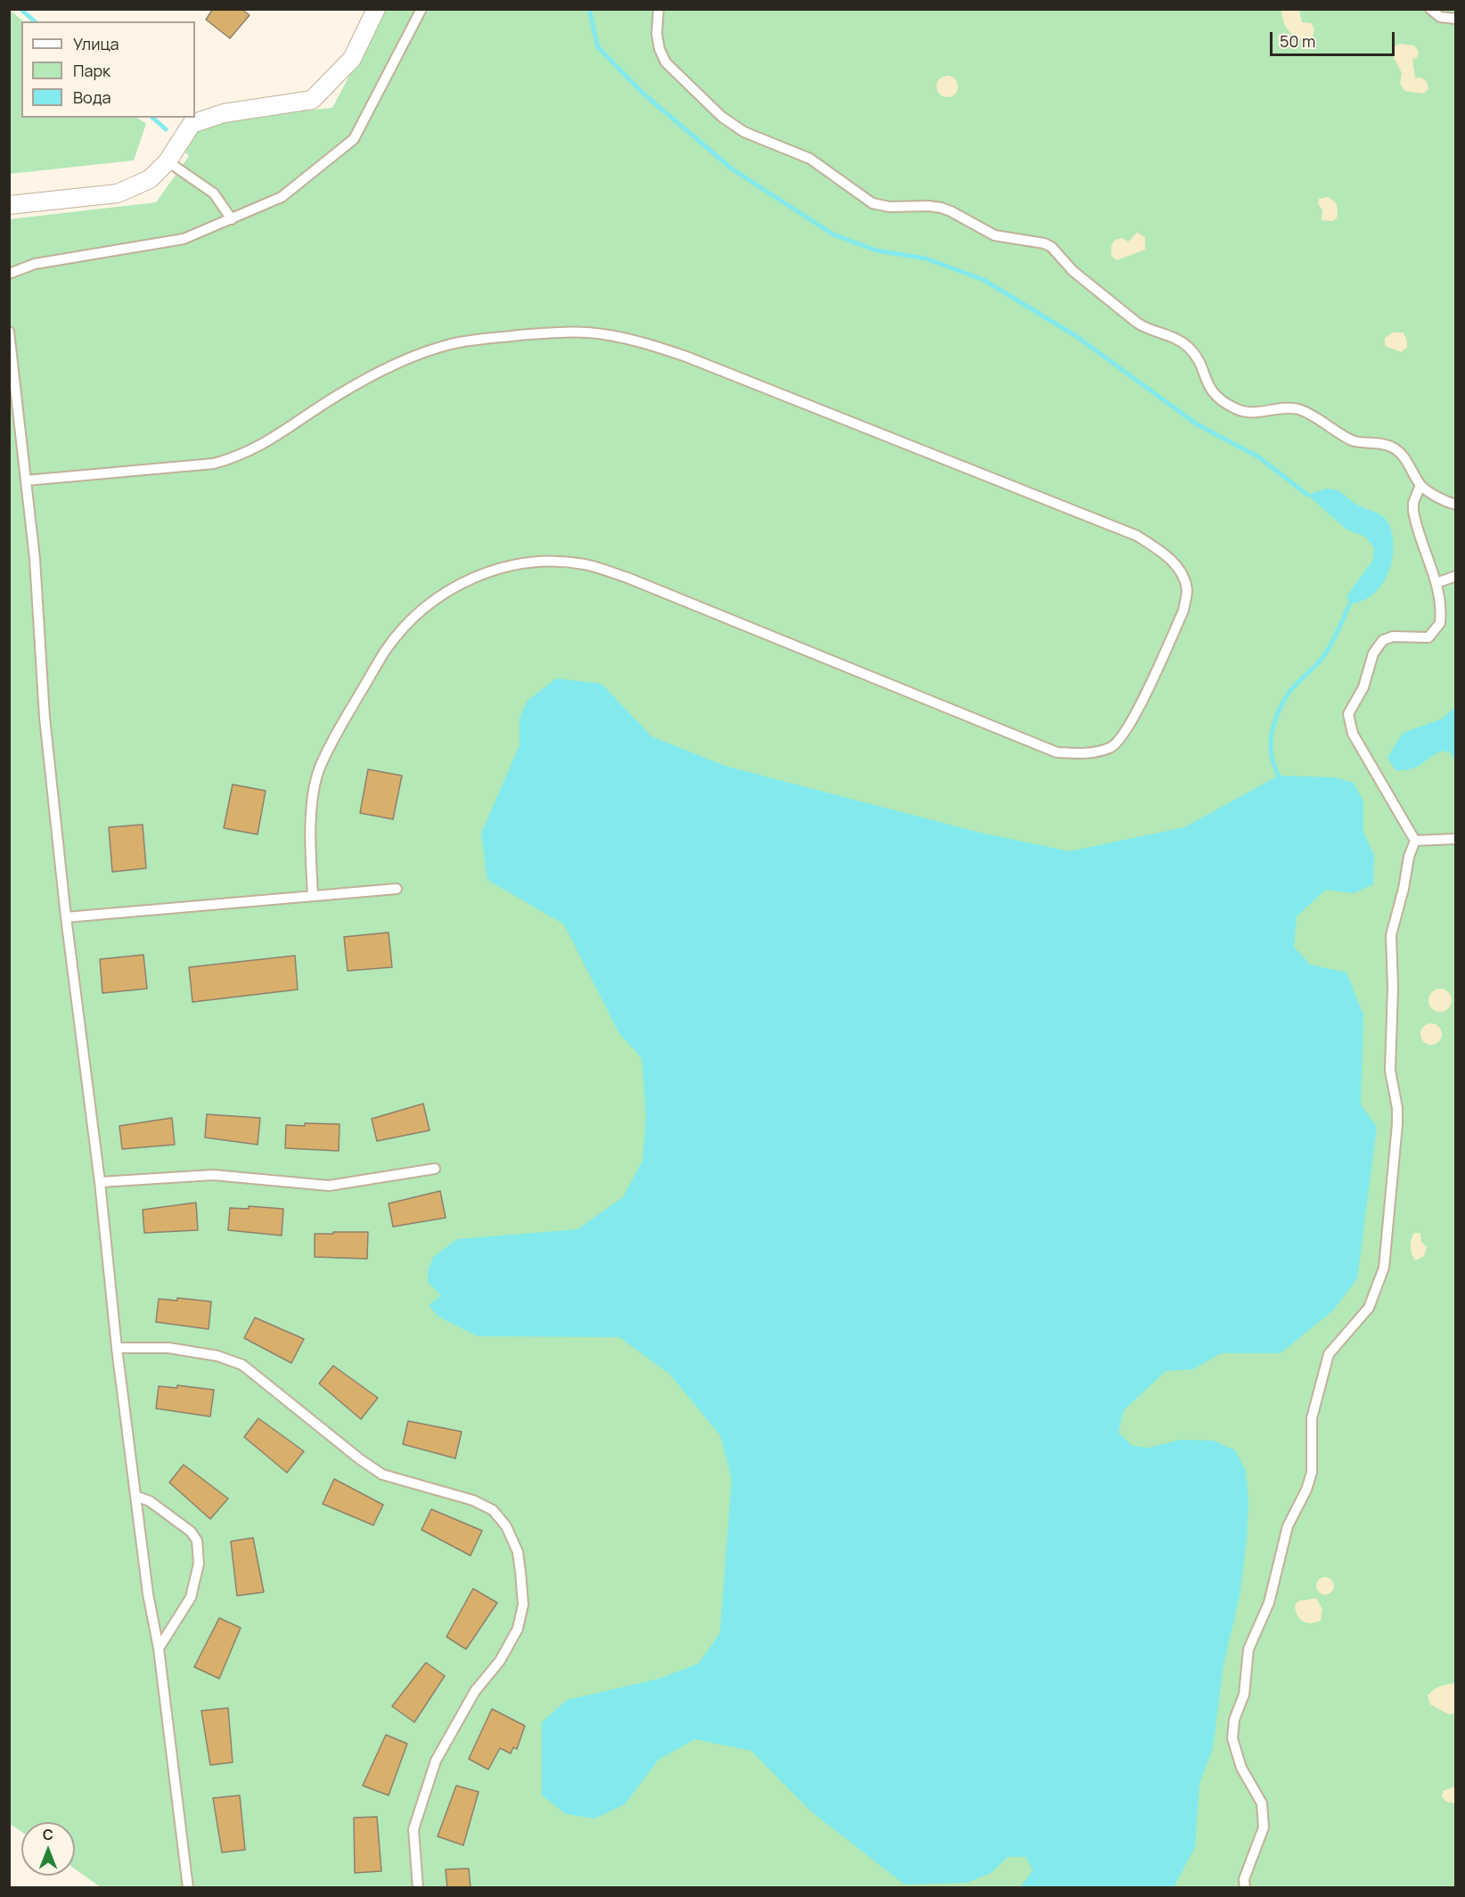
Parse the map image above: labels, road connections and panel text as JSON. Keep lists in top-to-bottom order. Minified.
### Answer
{"legend":["Улица","Парк","Вода"],"scale_bar":"50 m","north":"top"}
